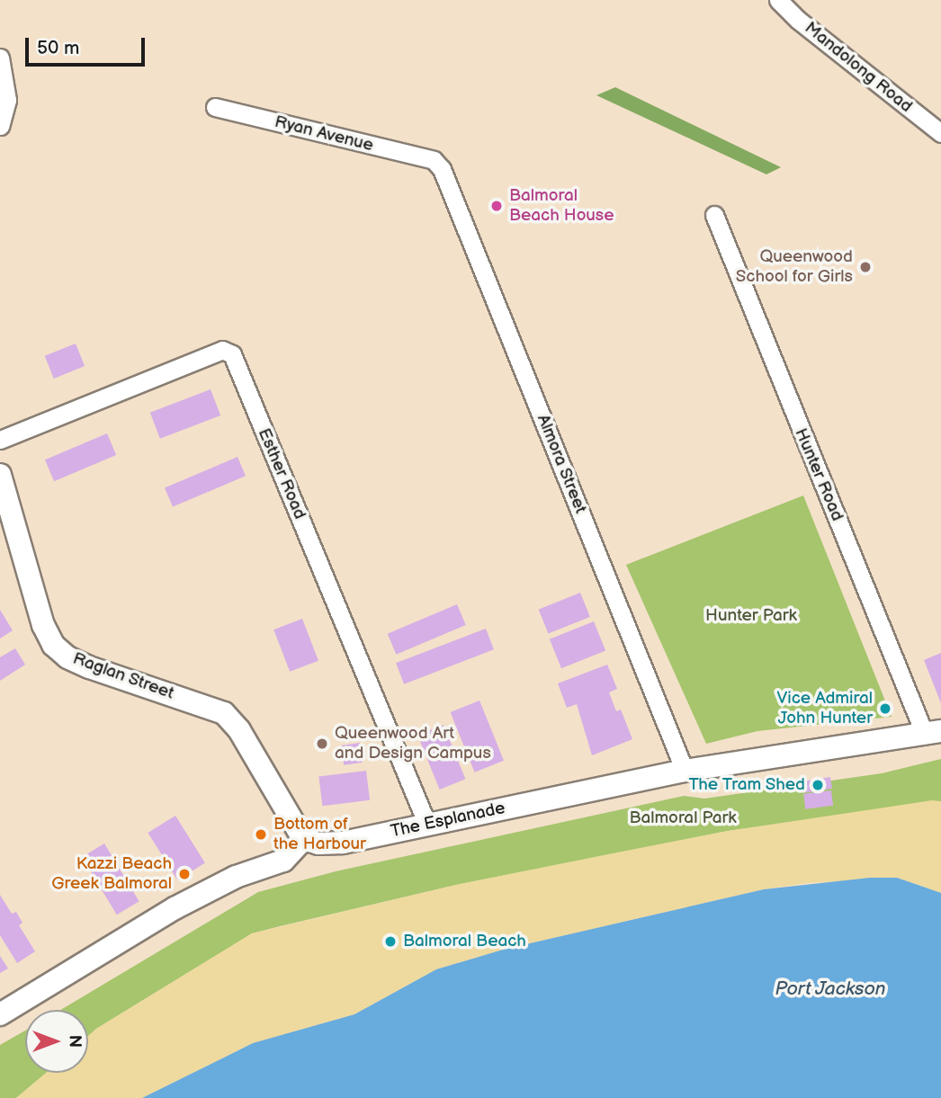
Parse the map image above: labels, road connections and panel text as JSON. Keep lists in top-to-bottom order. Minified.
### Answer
{"streets":{"street":["Mandolong Road","Ryan Avenue","Almora Street","Esther Road","Hunter Road","Raglan Street","The Esplanade"]},"crossings":[["Ryan Avenue","Almora Street"],["Almora Street","The Esplanade"],["Esther Road","The Esplanade"],["Hunter Road","The Esplanade"],["Raglan Street","The Esplanade"]],"water":["Port Jackson"],"parks":["Hunter Park","Balmoral Park"],"places":["Balmoral Beach House","Queenwood School for Girls","Vice Admiral John Hunter","Queenwood Art and Design Campus","The Tram Shed","Bottom of the Harbour","Kazzi Beach Greek Balmoral","Balmoral Beach"],"scale_bar":"50 m","north":"right"}
